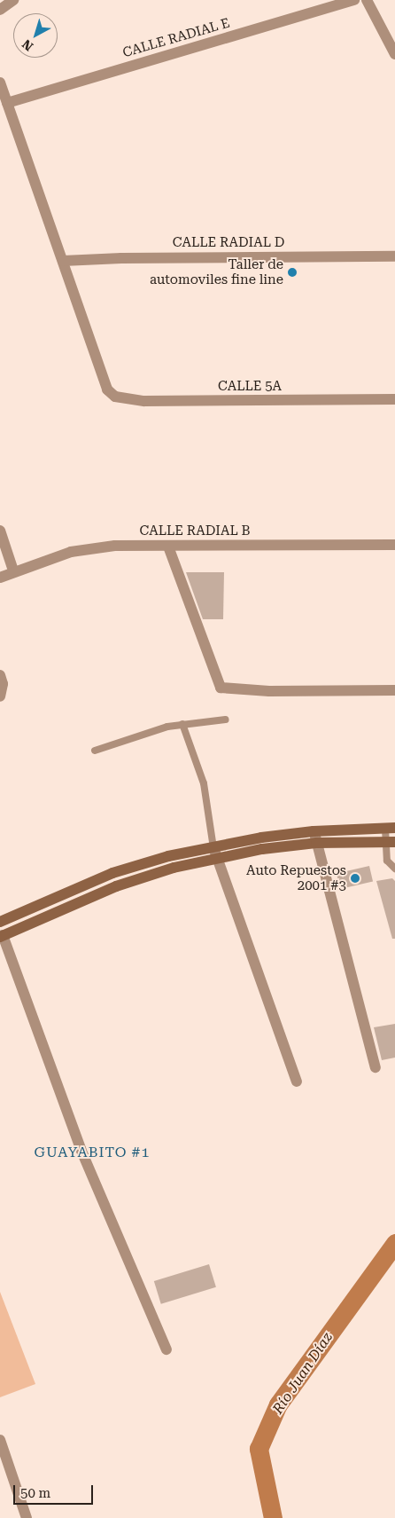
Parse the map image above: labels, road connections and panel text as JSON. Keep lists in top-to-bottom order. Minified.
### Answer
{"streets":{"street":["CALLE RADIAL E","CALLE RADIAL D","CALLE 5A","CALLE RADIAL B"]},"crossings":[["CALLE RADIAL D","CALLE 5A"]],"districts":["GUAYABITO #1"],"water":["Río Juan Díaz"],"places":["Taller de automoviles fine line","Auto Repuestos 2001 #3"],"scale_bar":"50 m","north":"bottom left"}
